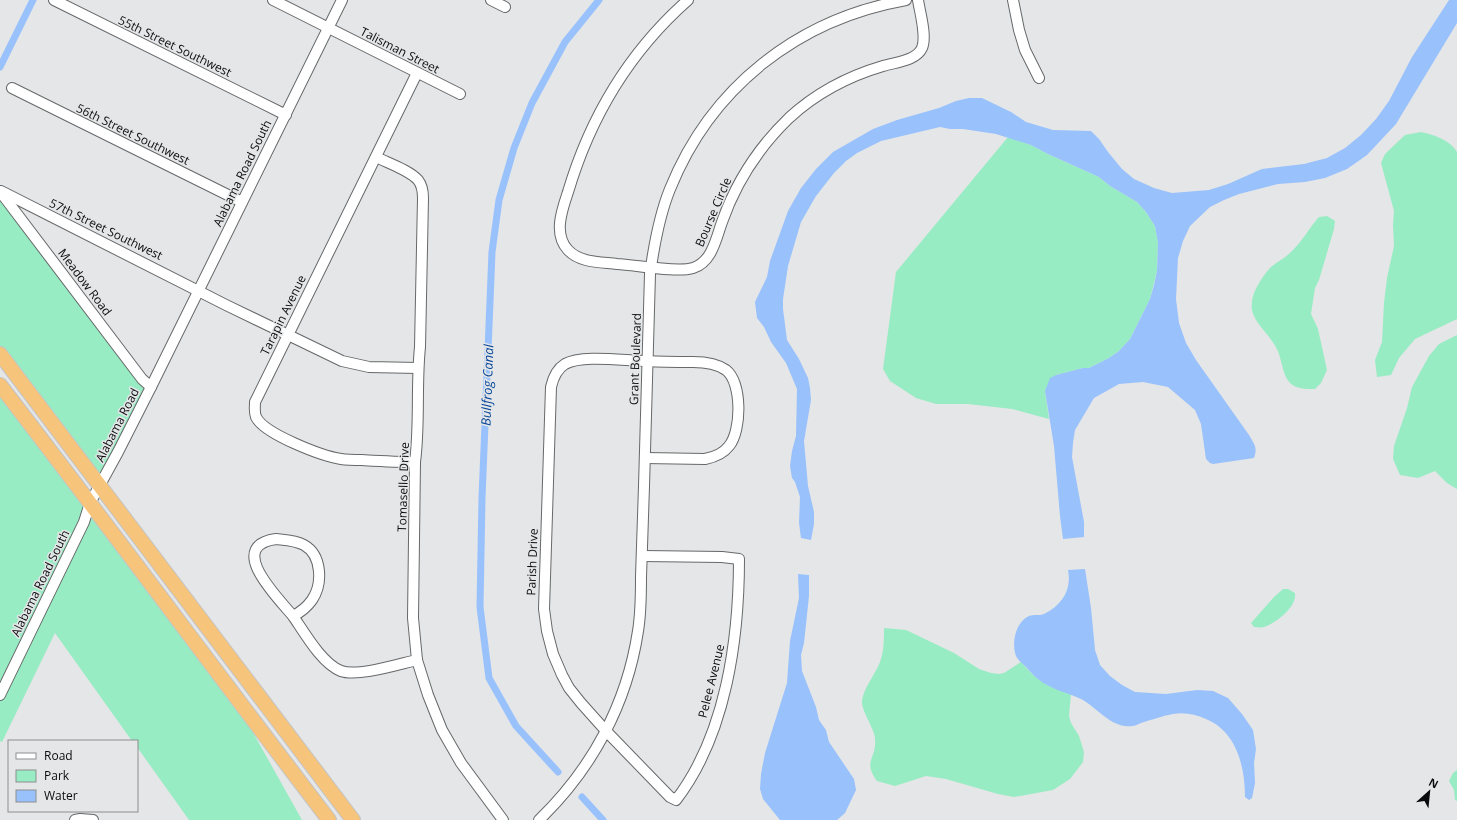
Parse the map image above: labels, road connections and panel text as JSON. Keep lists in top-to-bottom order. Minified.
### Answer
{"streets":{"street":["55th Street Southwest","Talisman Street","56th Street Southwest","Alabama Road South","Bourse Circle","57th Street Southwest","Meadow Road","Tarapin Avenue","Grant Boulevard","Alabama Road","Tomasello Drive","Parish Drive","Pelee Avenue"]},"crossings":[["55th Street Southwest","Alabama Road South"],["Talisman Street","Alabama Road South"],["Talisman Street","Tarapin Avenue"],["56th Street Southwest","Alabama Road South"],["Alabama Road South","57th Street Southwest"],["Alabama Road South","Alabama Road"],["Bourse Circle","Grant Boulevard"],["57th Street Southwest","Meadow Road"],["57th Street Southwest","Tarapin Avenue"],["57th Street Southwest","Tomasello Drive"],["Meadow Road","Alabama Road"],["Tarapin Avenue","Tomasello Drive"],["Grant Boulevard","Parish Drive"],["Grant Boulevard","Pelee Avenue"],["Parish Drive","Pelee Avenue"]],"water":["Bullfrog Canal"],"legend":["Road","Park","Water"],"north":"top right"}
